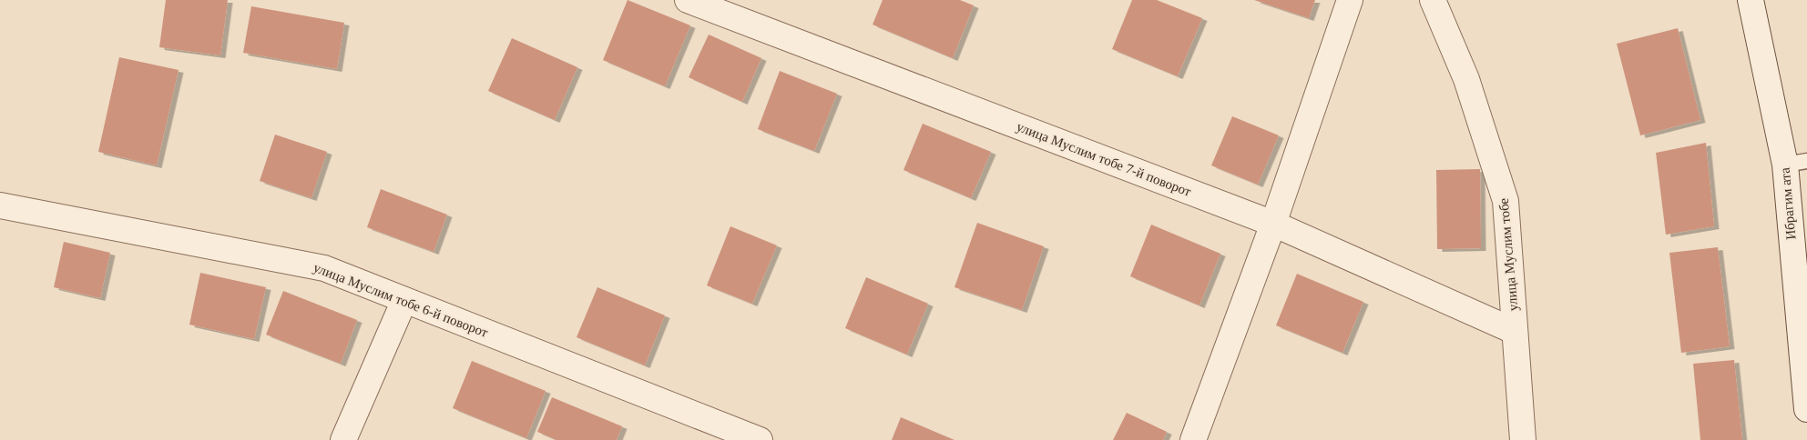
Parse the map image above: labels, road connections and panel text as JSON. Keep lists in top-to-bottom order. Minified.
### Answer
{"streets":{"street":["улица Муслим тобе 7-й поворот","Ибрагим ата","улица Муслим тобе","улица Муслим тобе 6-й поворот"]},"crossings":[["улица Муслим тобе 7-й поворот","улица Муслим тобе"]]}
